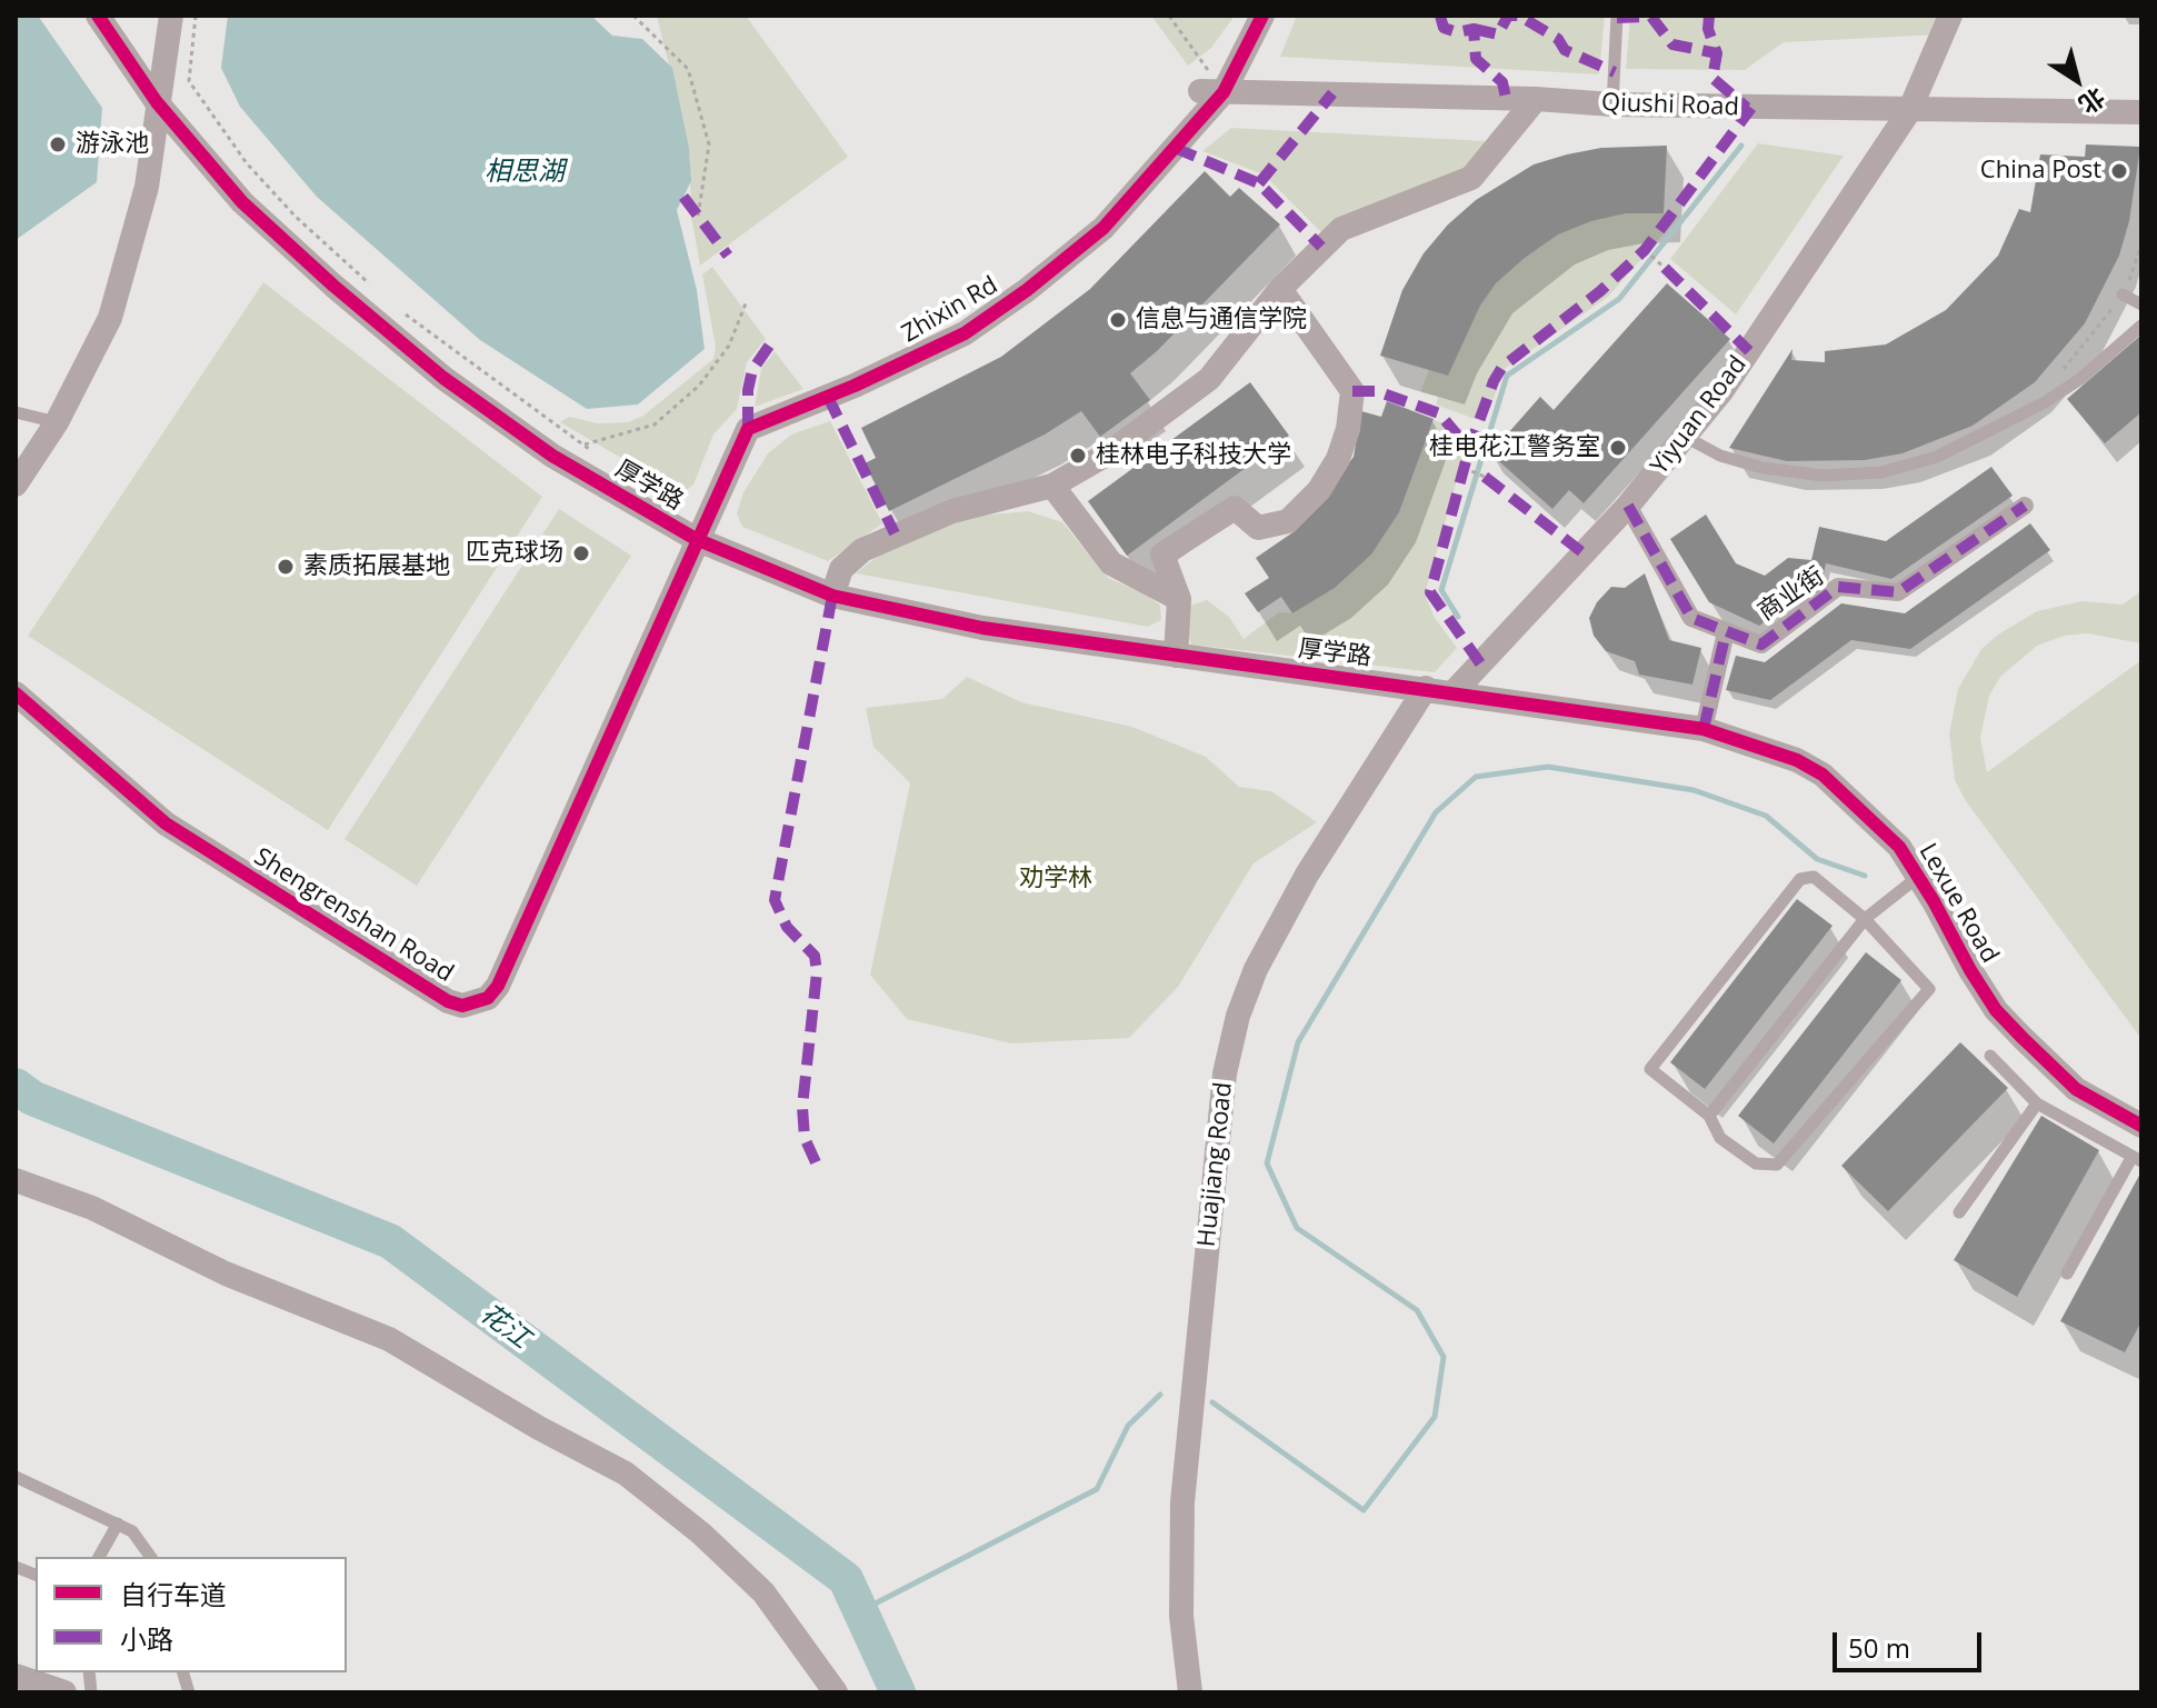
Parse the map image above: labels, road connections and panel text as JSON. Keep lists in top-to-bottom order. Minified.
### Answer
{"streets":{"street":["Qiushi Road","Zhixin Rd","Yiyuan Road","厚学路","商业街","Lexue Road","Shengrenshan Road","Huajiang Road"]},"crossings":[["Qiushi Road","Zhixin Rd"],["Qiushi Road","Yiyuan Road"],["Zhixin Rd","厚学路"],["Zhixin Rd","Shengrenshan Road"],["Yiyuan Road","厚学路"],["Yiyuan Road","商业街"],["Yiyuan Road","Lexue Road"],["厚学路","Lexue Road"],["厚学路","Shengrenshan Road"],["厚学路","Huajiang Road"]],"water":["相思湖","花江"],"parks":["劝学林"],"places":["游泳池","China Post","信息与通信学院","桂电花江警务室","桂林电子科技大学","匹克球场","素质拓展基地"],"legend":["自行车道","小路"],"scale_bar":"50 m","north":"bottom right"}
